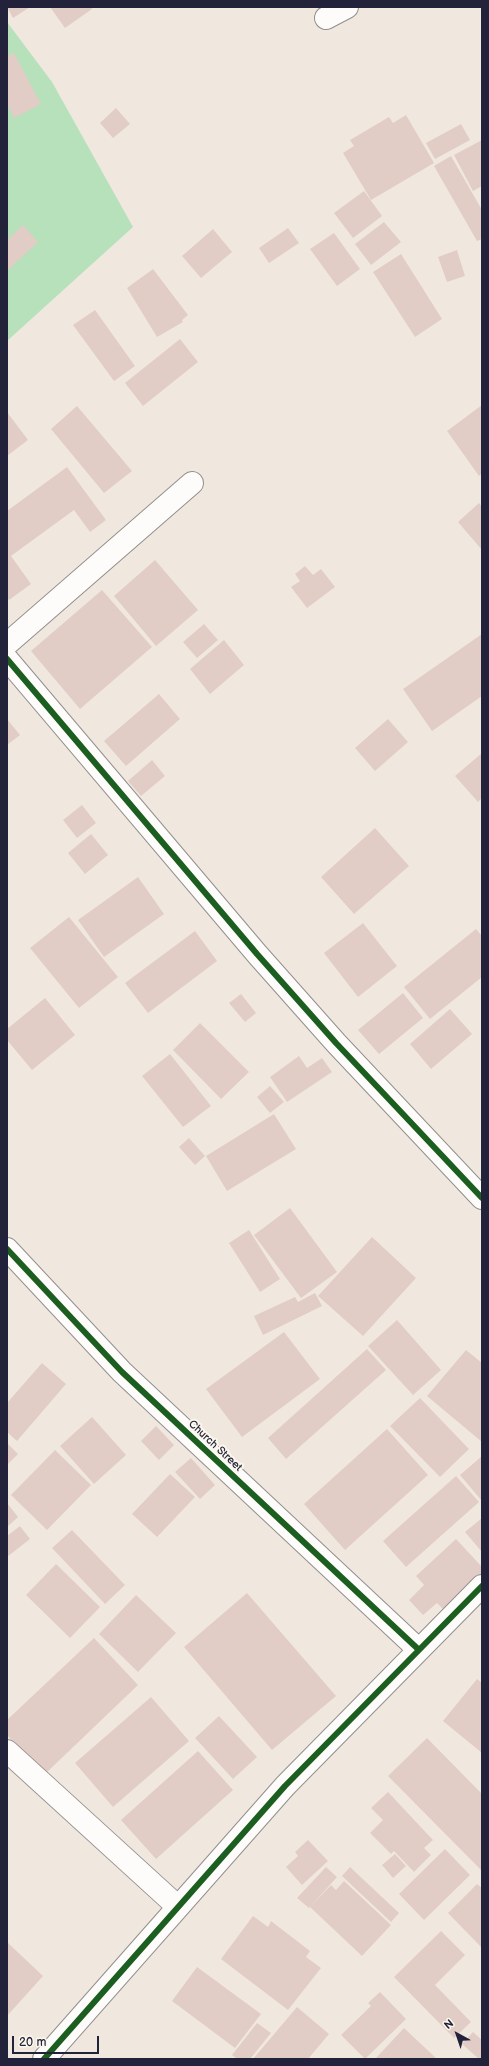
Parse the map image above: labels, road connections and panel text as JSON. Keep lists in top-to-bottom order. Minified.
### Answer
{"streets":{"street":["Church Street"]},"scale_bar":"20 m","north":"top left"}
